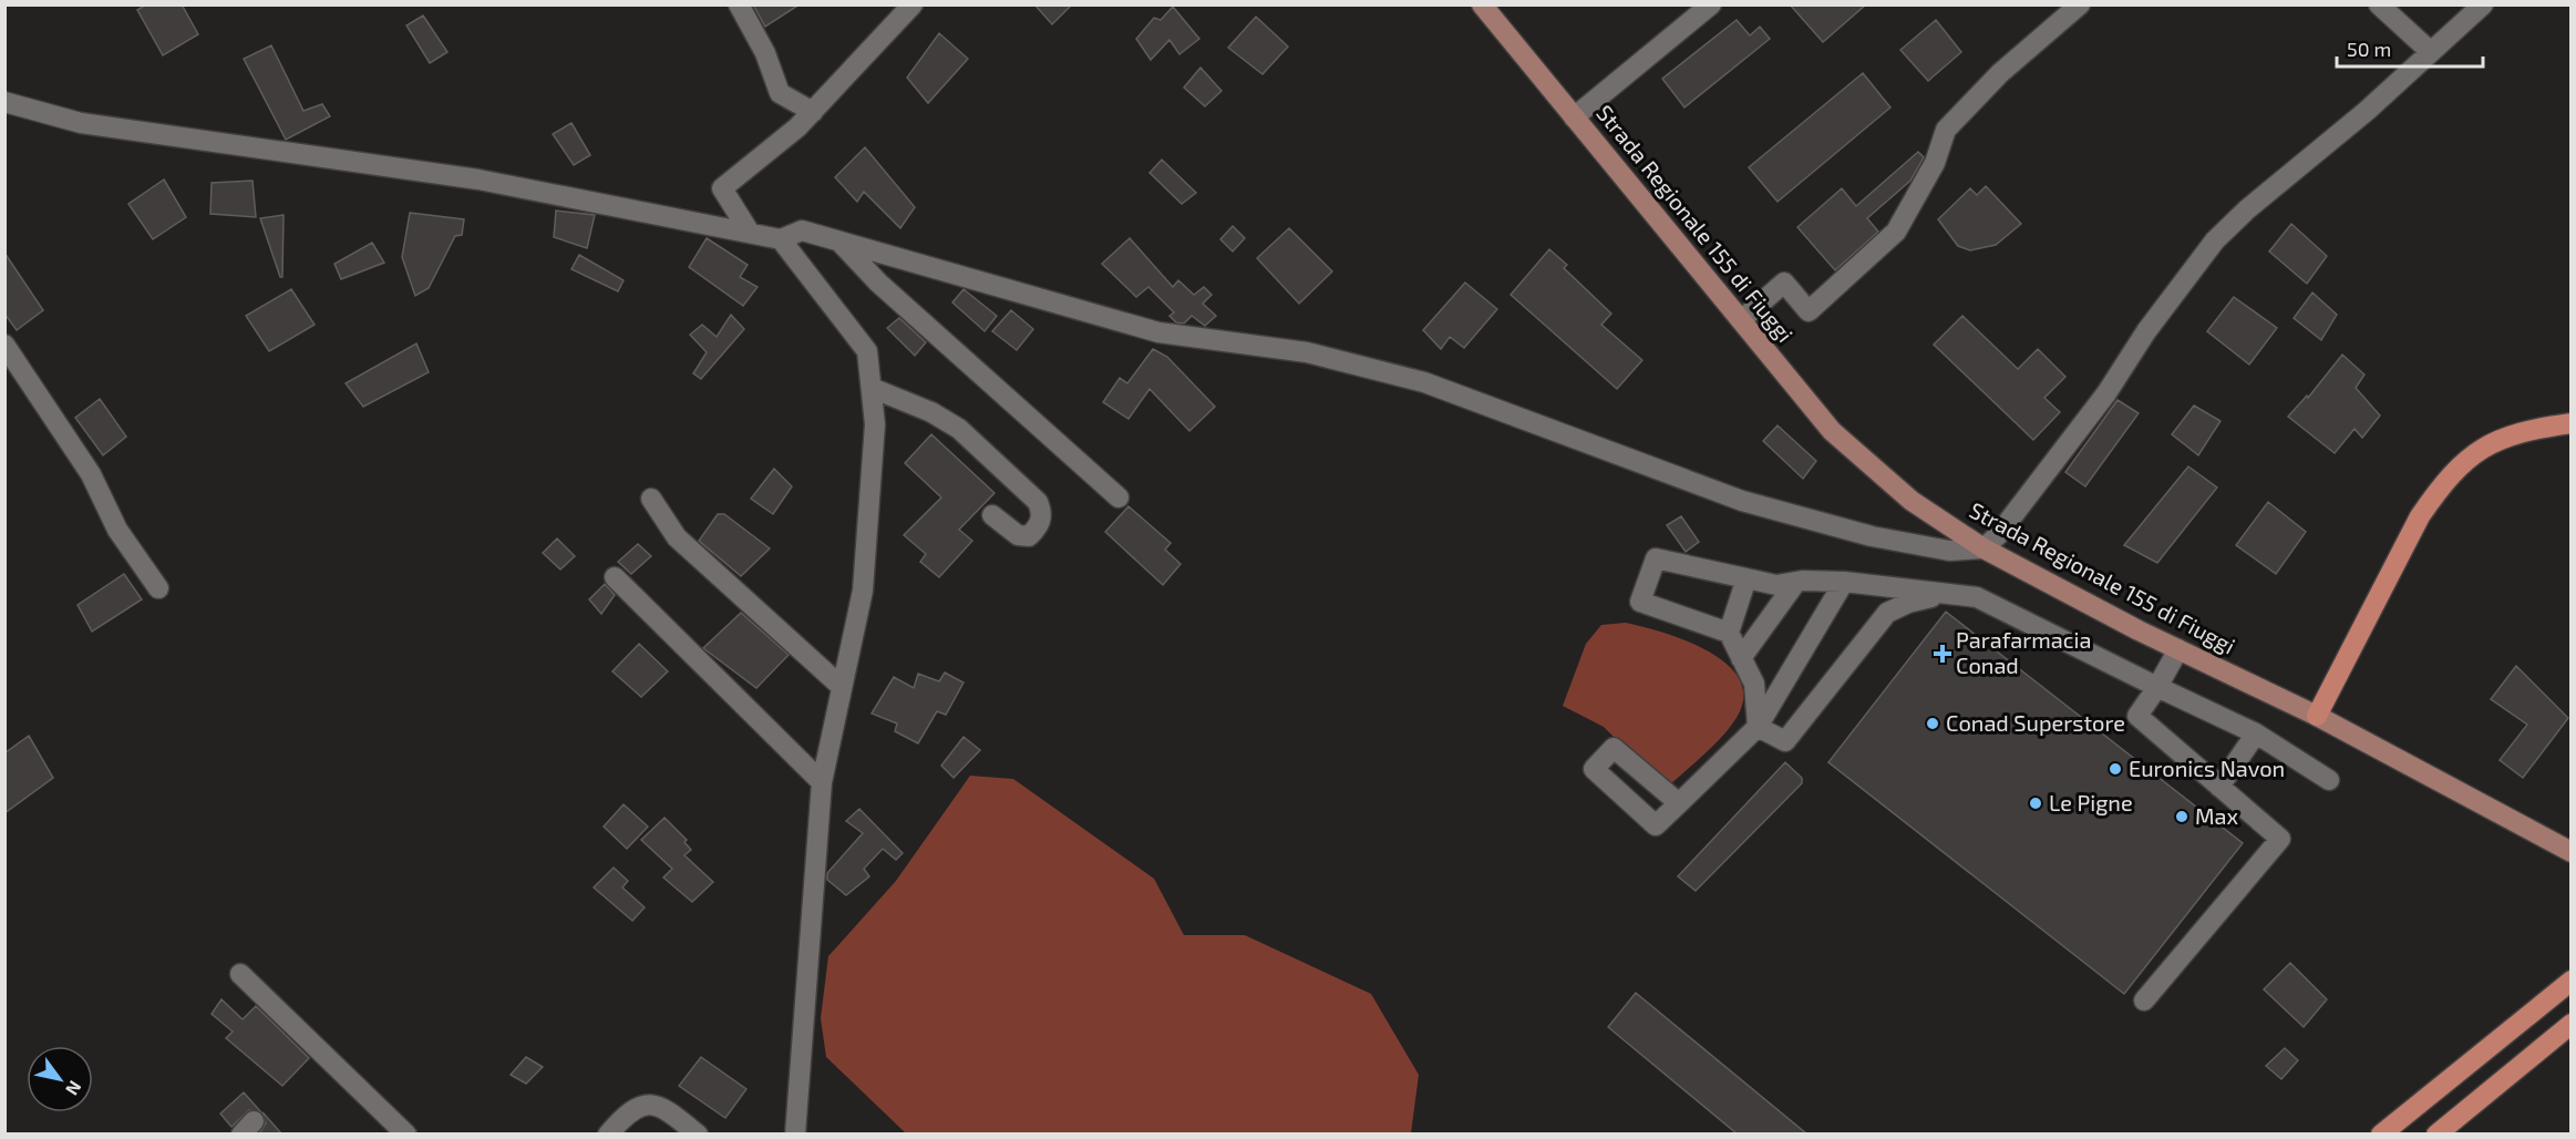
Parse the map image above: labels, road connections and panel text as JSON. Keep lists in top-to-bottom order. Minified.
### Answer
{"streets":{"main road":["Strada Regionale 155 di Fiuggi"]},"places":{"health":["Parafarmacia Conad"],"other":["Conad Superstore","Euronics Navon","Le Pigne","Max"]},"scale_bar":"50 m","north":"bottom right"}
